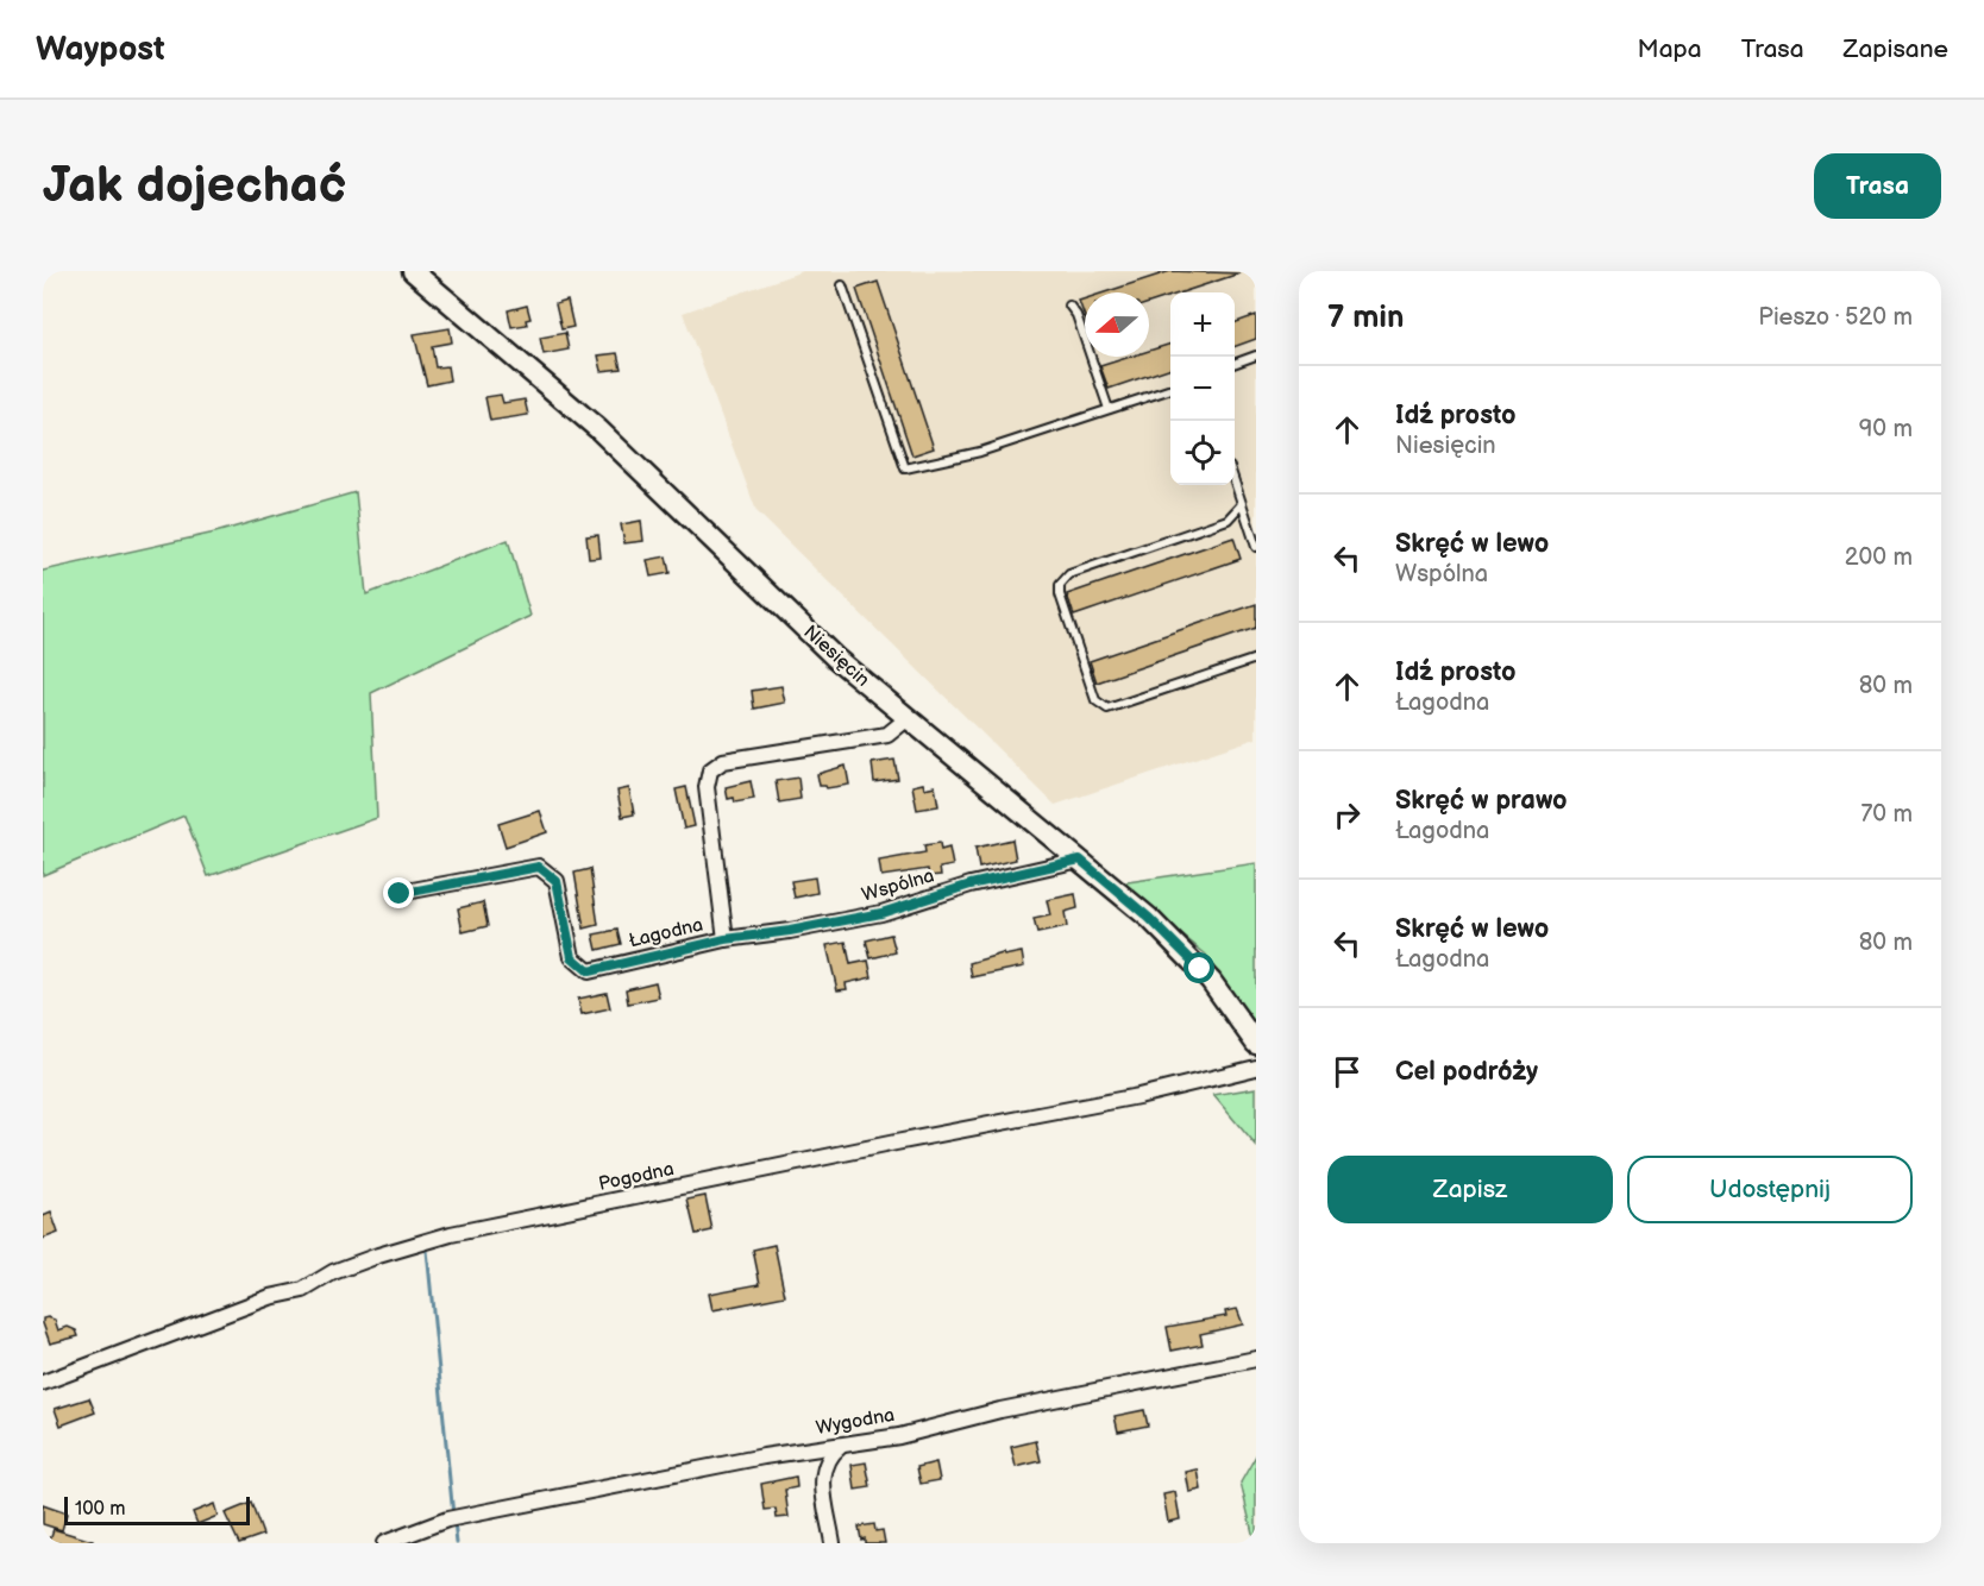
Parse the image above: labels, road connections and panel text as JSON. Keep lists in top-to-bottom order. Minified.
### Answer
{"streets":{"street":["Niesięcin","Wspólna","Łagodna","Pogodna","Wygodna"]},"crossings":[["Niesięcin","Wspólna"],["Niesięcin","Łagodna"],["Wspólna","Łagodna"]],"scale_bar":"100 m","north":"left","page":{"header":"Waypost","nav":["Mapa","Trasa","Zapisane"],"buttons":["Trasa",["Zapisz","Udostępnij"]],"title":"Jak dojechać","heading":["7 min","Pieszo · 520 m"],"map_buttons":["+","−"],"list":[["Idź prosto","Niesięcin","90 m"],["Skręć w lewo","Wspólna","200 m"],["Idź prosto","Łagodna","80 m"],["Skręć w prawo","Łagodna","70 m"],["Skręć w lewo","Łagodna","80 m"],"Cel podróży"],"scale":"100 m"}}
